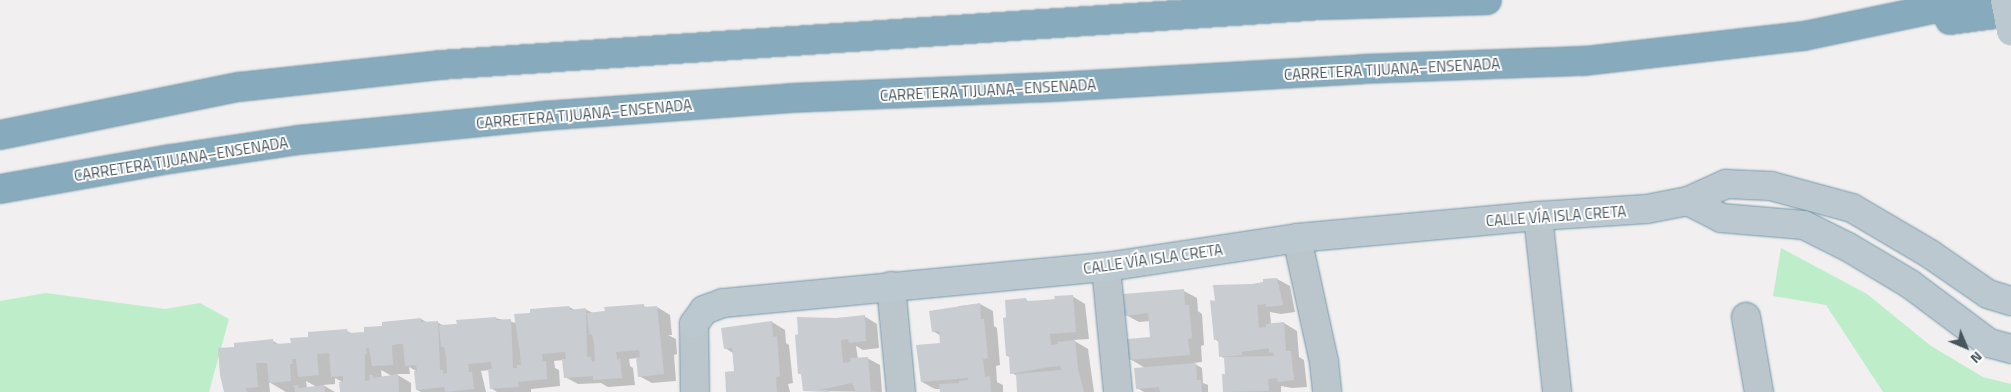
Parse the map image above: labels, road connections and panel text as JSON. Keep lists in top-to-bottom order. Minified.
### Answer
{"streets":{"highway":["CARRETERA TIJUANA–ENSENADA"],"street":["CALLE VÍA ISLA CRETA"]},"north":"bottom right"}
